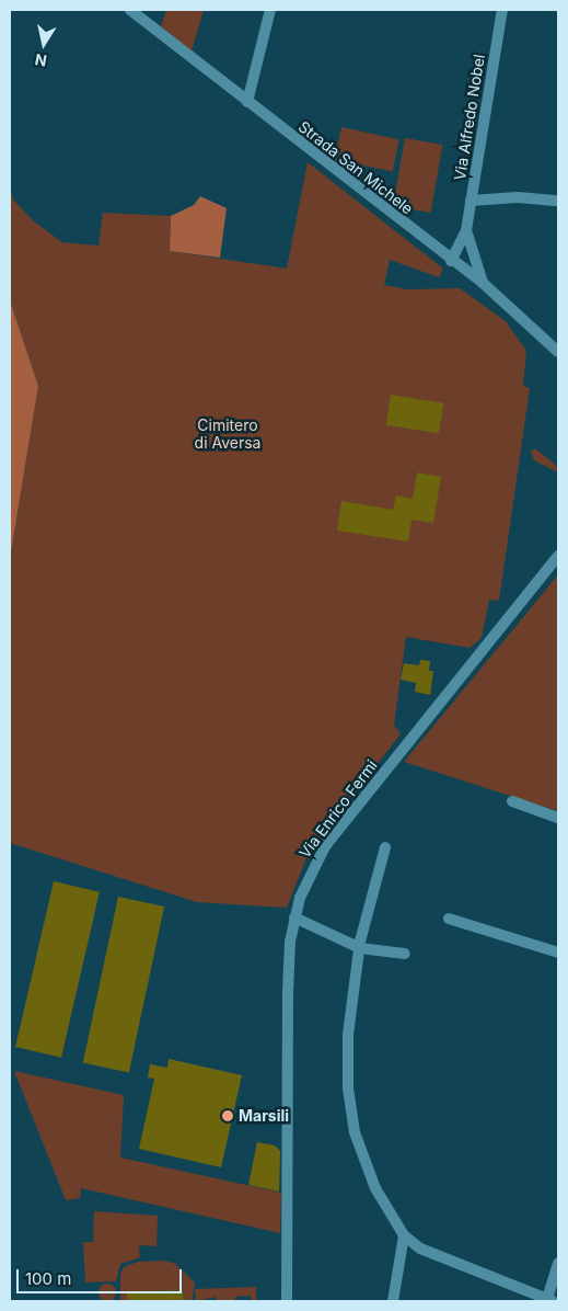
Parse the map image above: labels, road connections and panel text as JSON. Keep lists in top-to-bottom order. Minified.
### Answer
{"streets":{"street":["Via Alfredo Nobel","Strada San Michele","Via Enrico Fermi"]},"crossings":[["Via Alfredo Nobel","Strada San Michele"]],"parks":["Cimitero di Aversa"],"places":["Marsili"],"scale_bar":"100 m","north":"bottom"}
